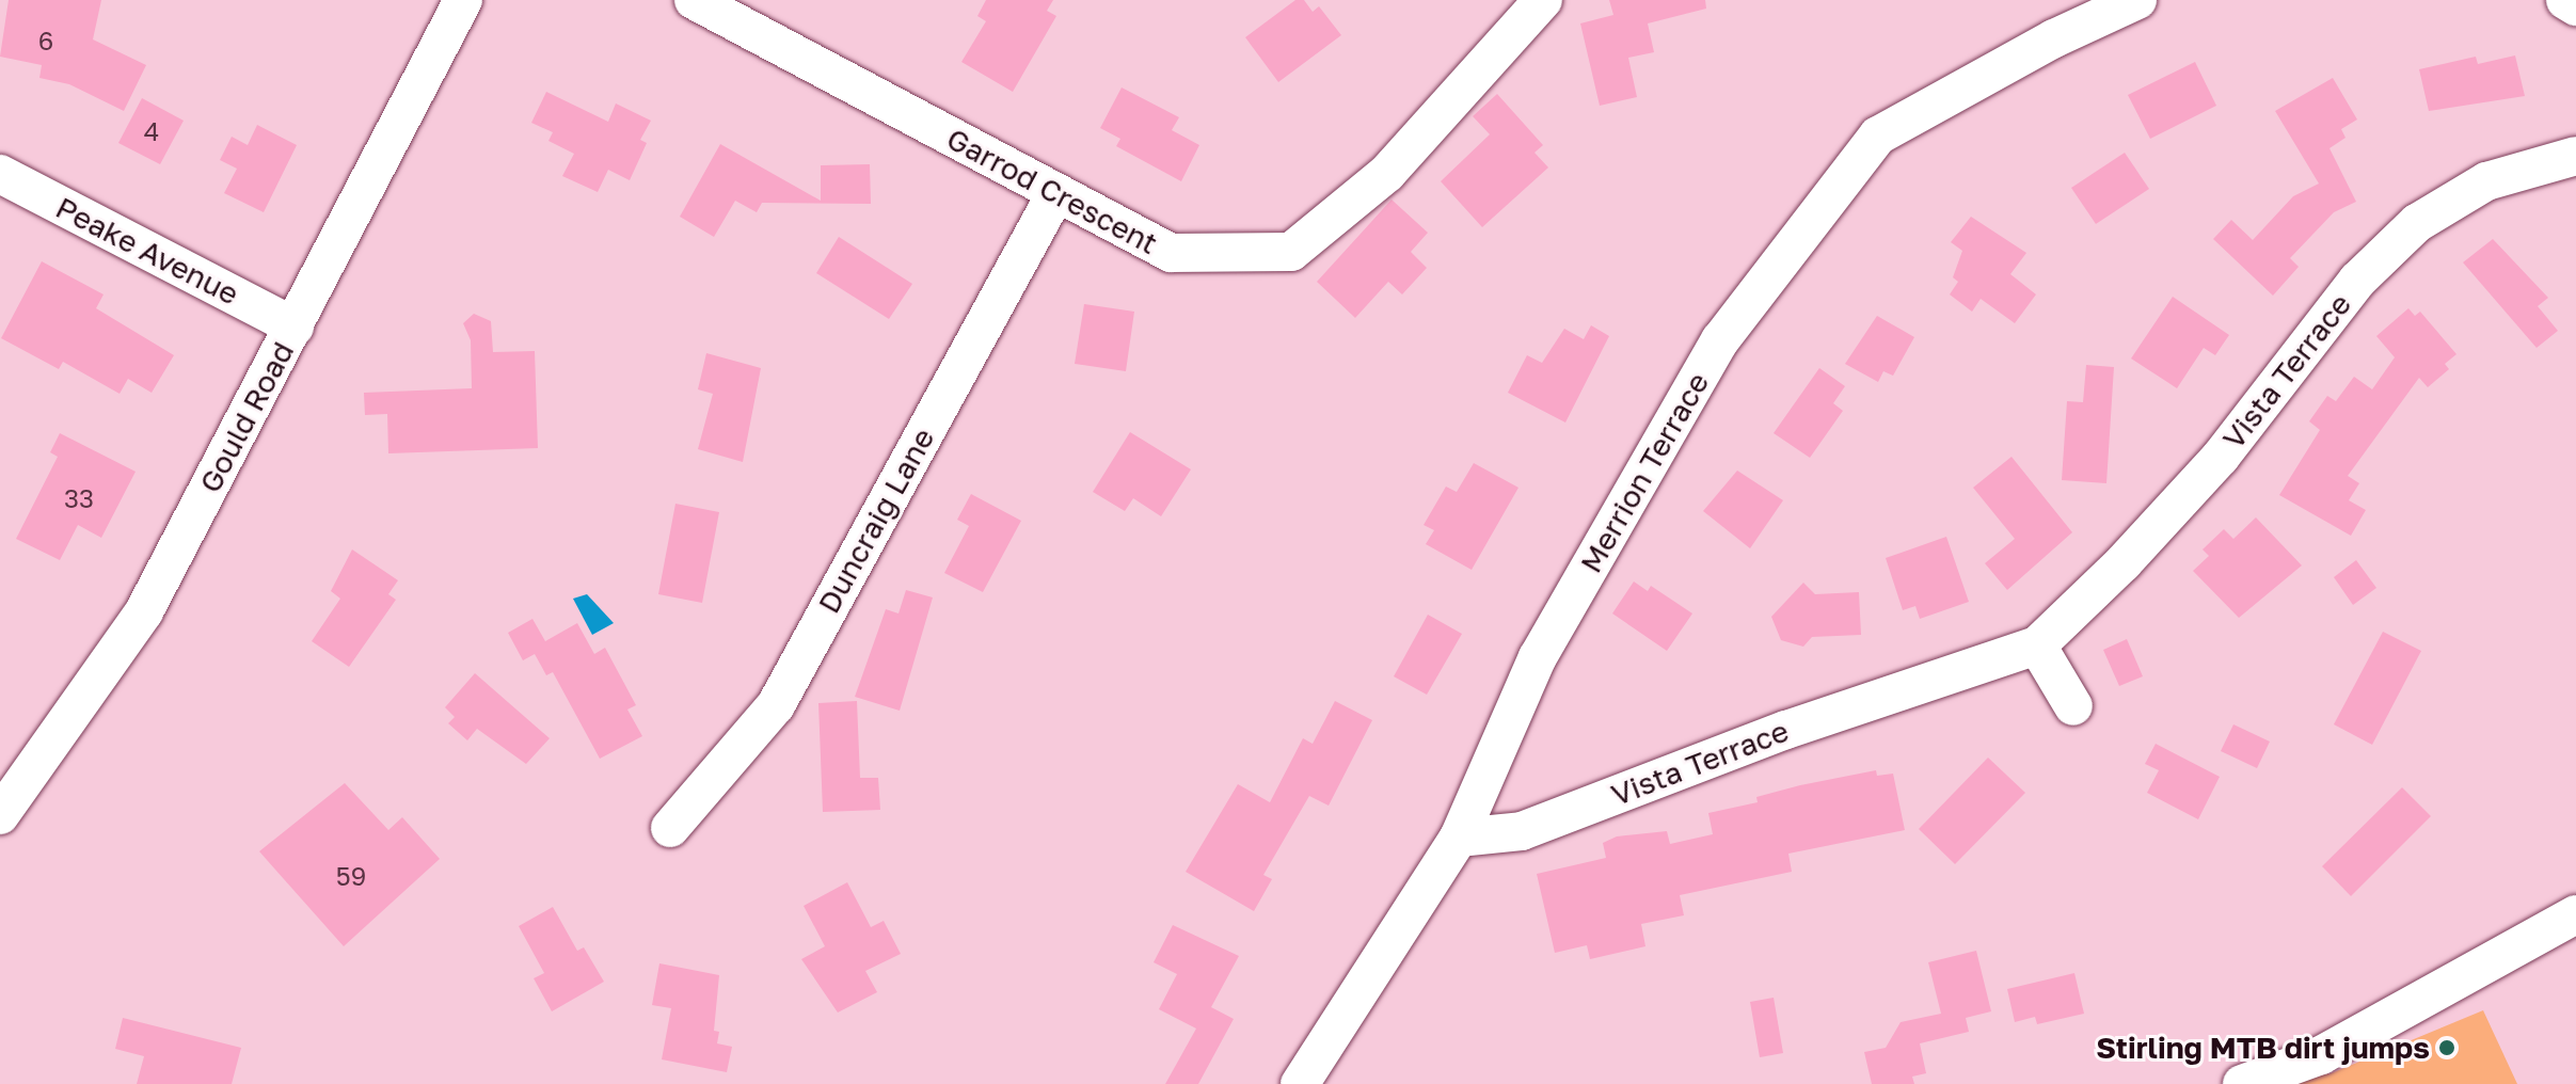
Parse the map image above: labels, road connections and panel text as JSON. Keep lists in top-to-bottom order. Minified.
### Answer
{"streets":{"street":["Garrod Crescent","Peake Avenue","Vista Terrace","Gould Road","Merrion Terrace","Duncraig Lane"]},"crossings":[["Garrod Crescent","Duncraig Lane"],["Peake Avenue","Gould Road"],["Vista Terrace","Merrion Terrace"]],"places":["Stirling MTB dirt jumps"],"house_numbers":["6","4","33","59"]}
